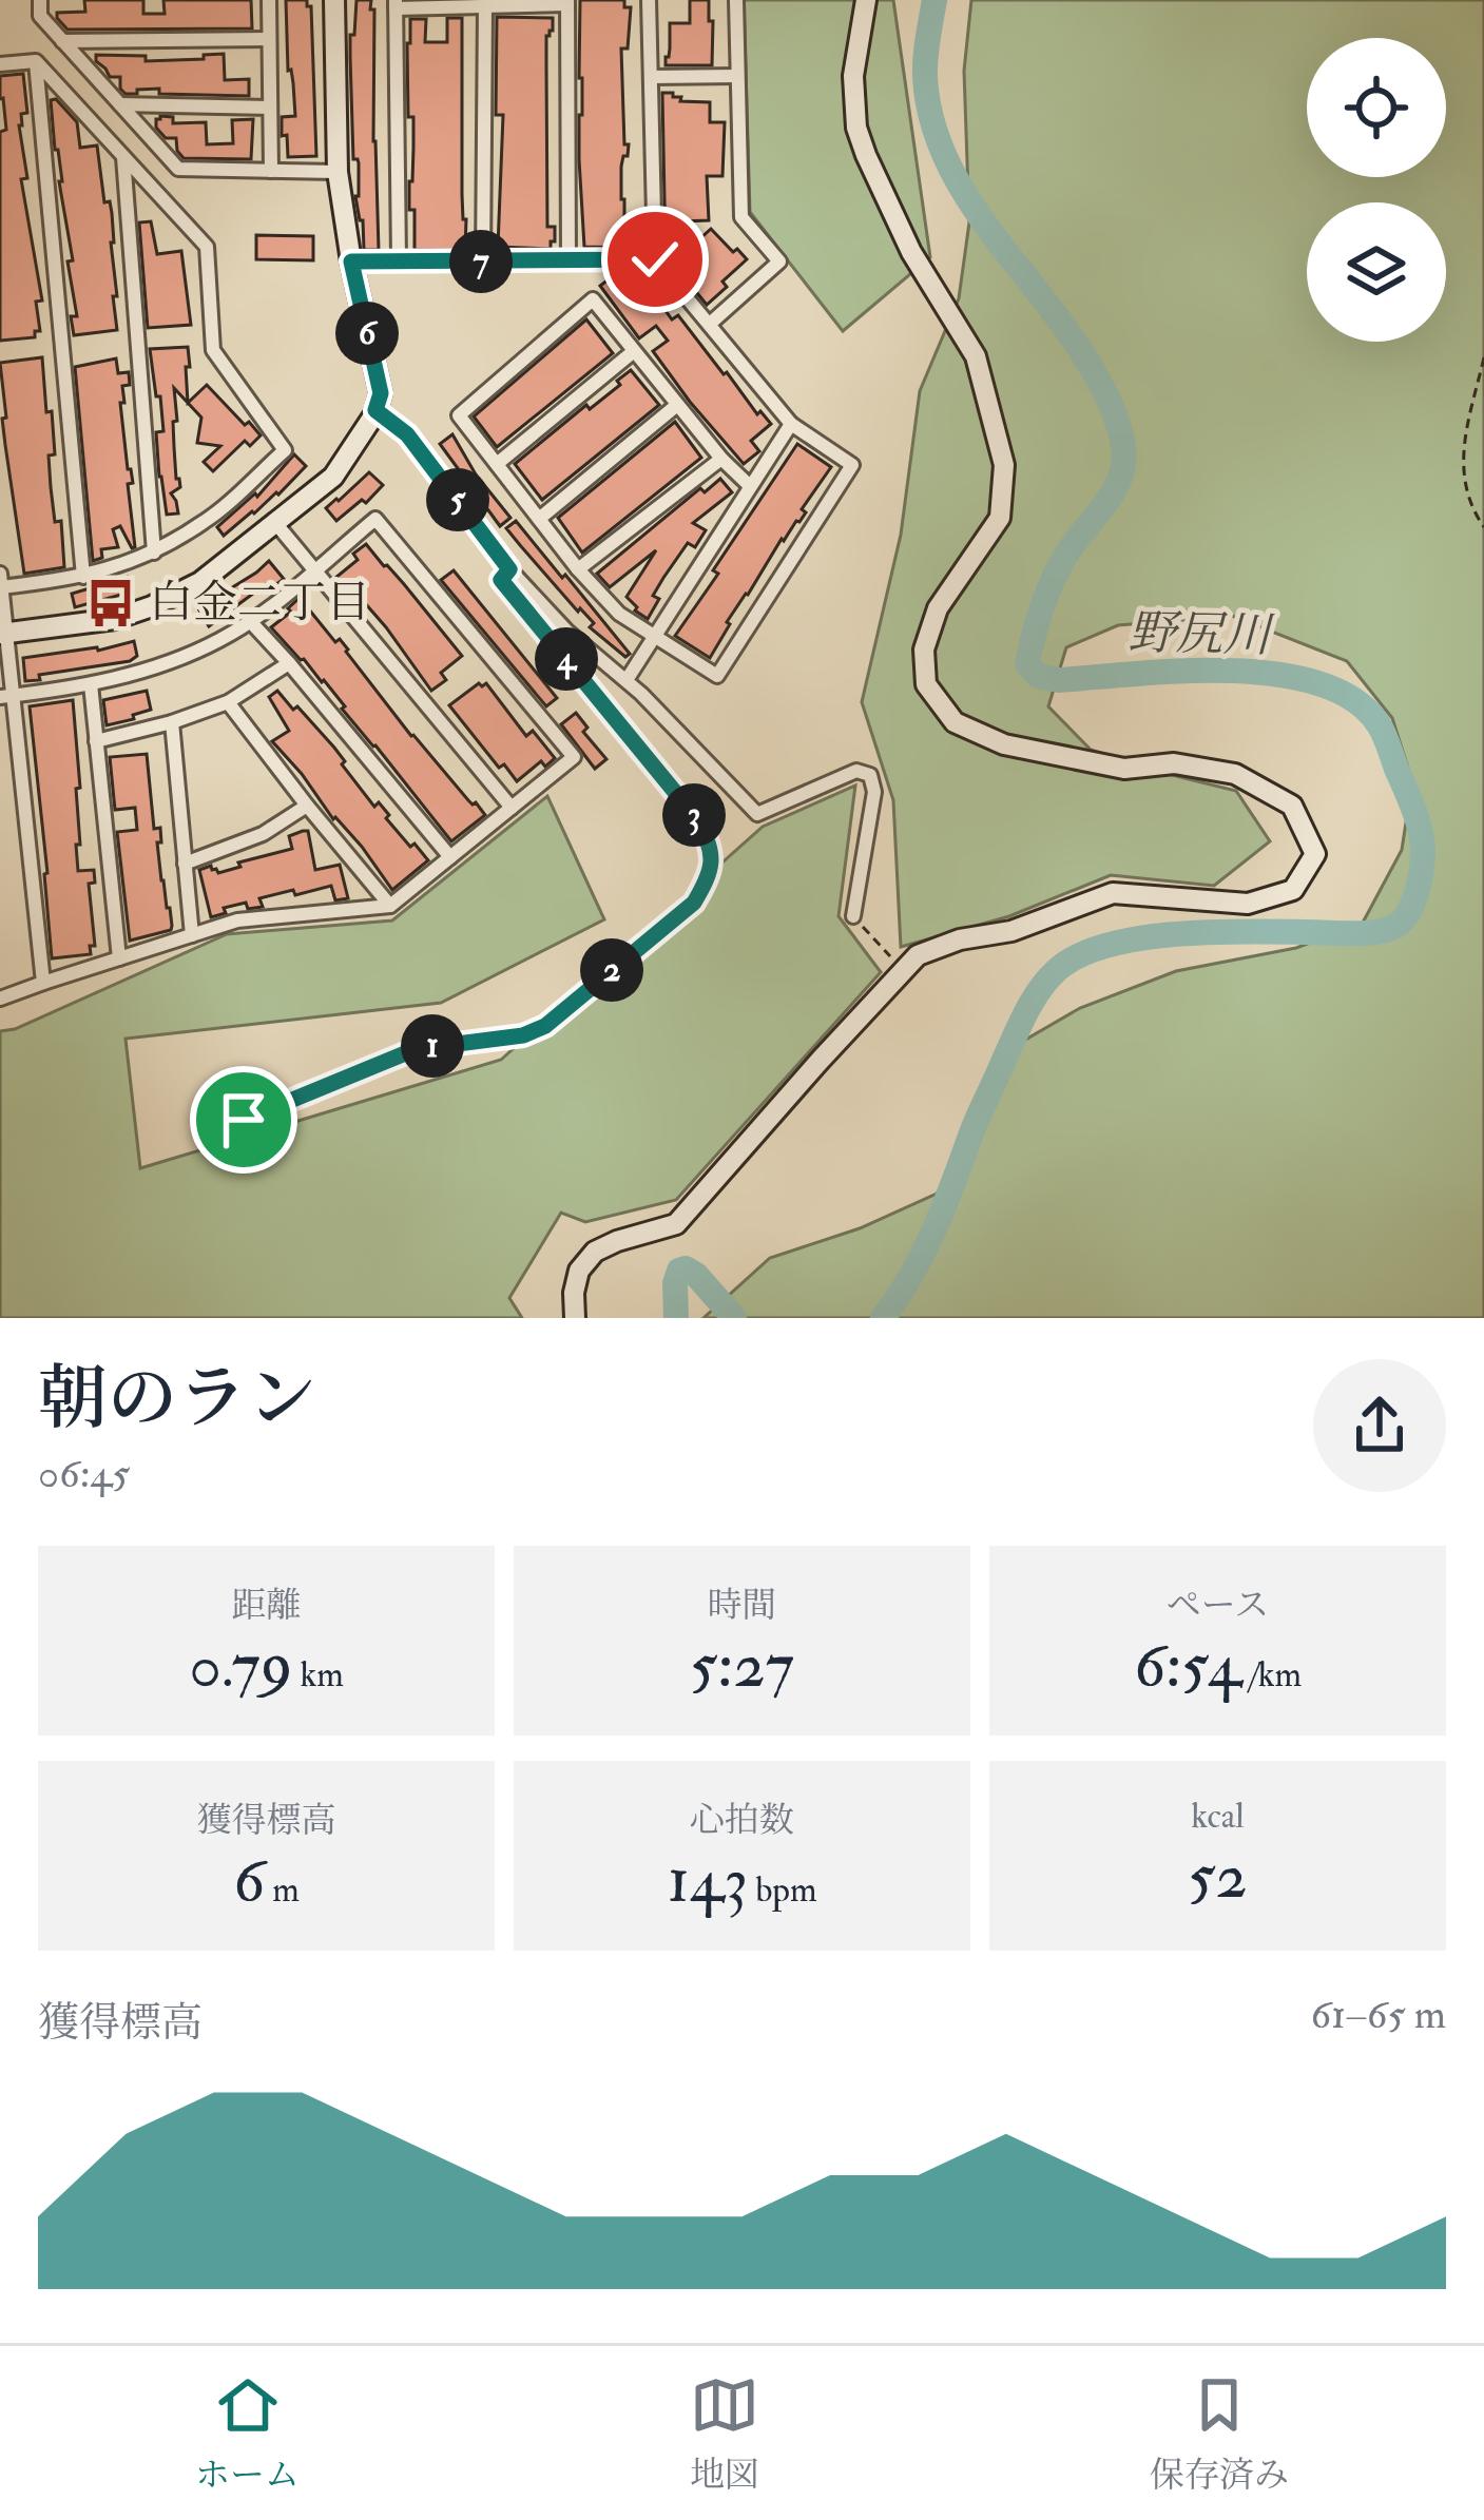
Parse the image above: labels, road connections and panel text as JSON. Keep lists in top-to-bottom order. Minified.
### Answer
{"water":["野尻川"],"places":{"bus stop":["白金二丁目"]},"page":{"pins":["7","6","5","4","3","2","1"],"heading":["朝のラン","06:45"],"stats":[["距離","0.79 km"],["時間","5:27"],["ペース","6:54 /km"],["獲得標高","6 m"],["心拍数","143 bpm"],["kcal","52"]],"chart":["獲得標高","61–65 m"],"tabs":["ホーム","地図","保存済み"]}}
